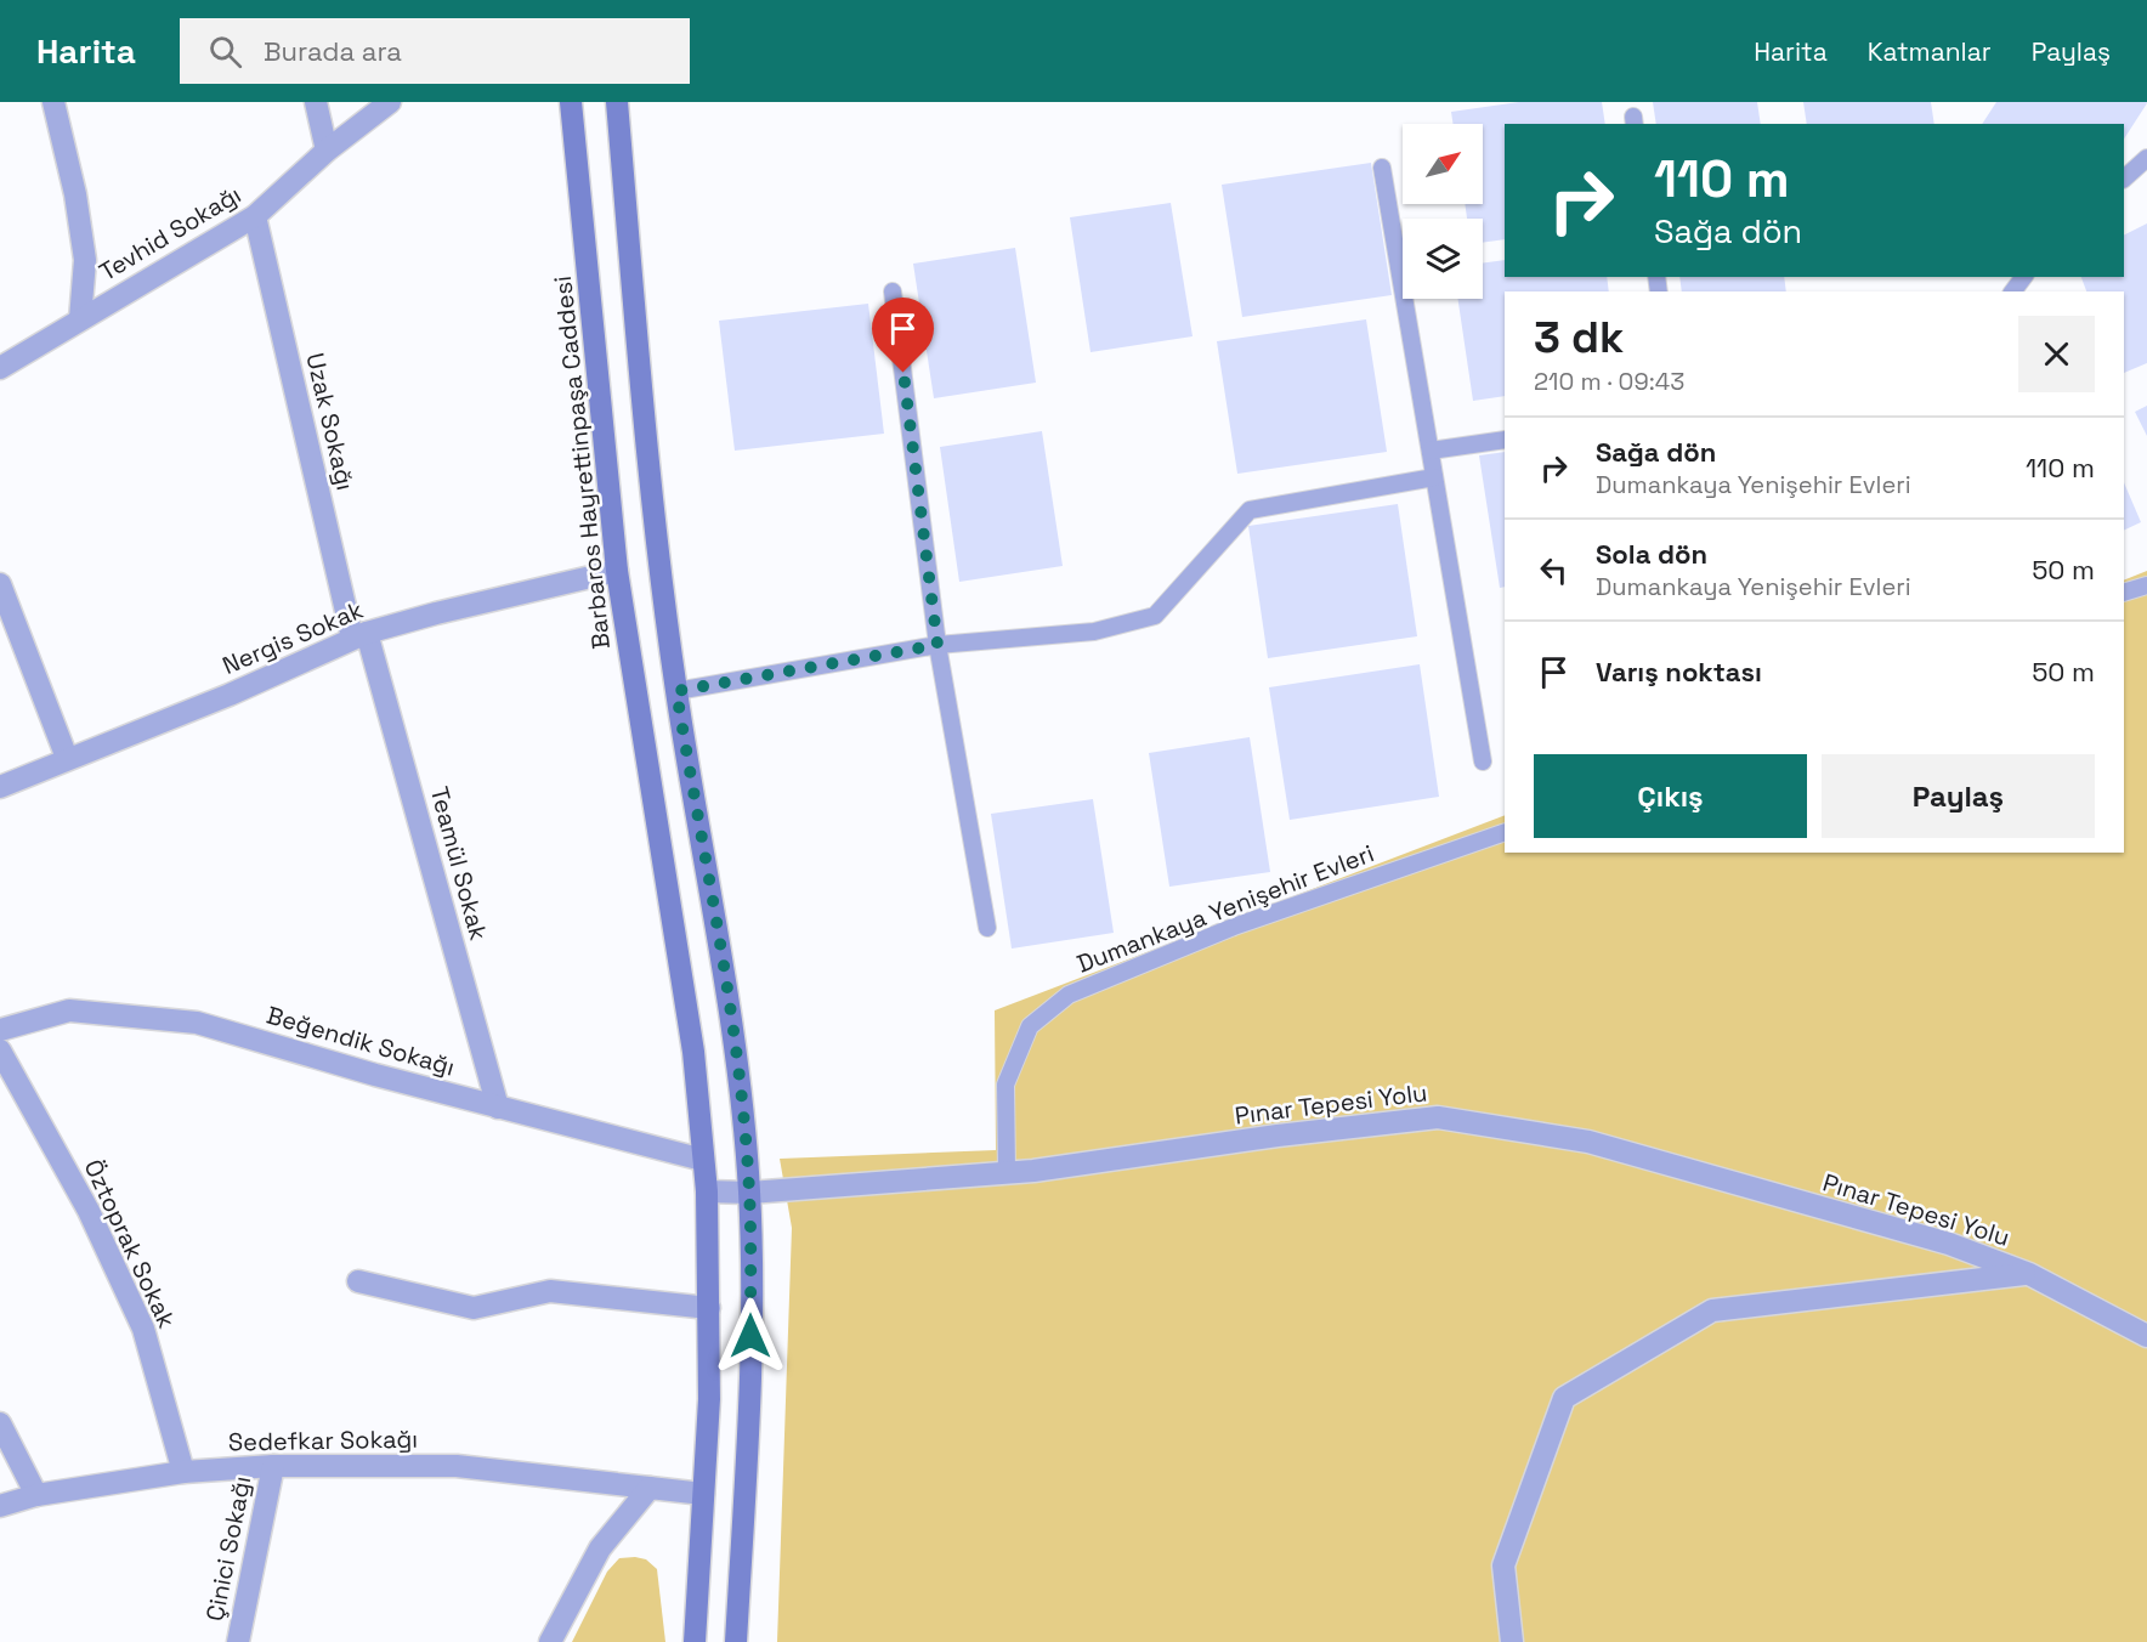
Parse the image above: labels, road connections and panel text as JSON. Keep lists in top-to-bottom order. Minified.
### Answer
{"streets":{"street":["Tevhid Sokağı","Uzak Sokağı","Barbaros Hayrettinpaşa Caddesi","Nergis Sokak","Teamül Sokak","Beğendik Sokağı","Pınar Tepesi Yolu","Öztoprak Sokak","Sedefkar Sokağı","Çinici Sokağı"],"lane":["Dumankaya Yenişehir Evleri"]},"crossings":[["Tevhid Sokağı","Uzak Sokağı"],["Uzak Sokağı","Nergis Sokak"],["Uzak Sokağı","Teamül Sokak"],["Barbaros Hayrettinpaşa Caddesi","Nergis Sokak"],["Barbaros Hayrettinpaşa Caddesi","Beğendik Sokağı"],["Barbaros Hayrettinpaşa Caddesi","Pınar Tepesi Yolu"],["Barbaros Hayrettinpaşa Caddesi","Sedefkar Sokağı"],["Nergis Sokak","Teamül Sokak"],["Teamül Sokak","Beğendik Sokağı"],["Dumankaya Yenişehir Evleri","Pınar Tepesi Yolu"],["Öztoprak Sokak","Sedefkar Sokağı"],["Sedefkar Sokağı","Çinici Sokağı"]],"north":"top right","page":{"header":"Harita","search":"Burada ara","nav":["Harita","Katmanlar","Paylaş"],"turn":["110 m","Sağa dön"],"heading":["3 dk","210 m · 09:43"],"list":[{"name":"Sağa dön","note":"Dumankaya Yenişehir Evleri","value":"110 m"},{"name":"Sola dön","note":"Dumankaya Yenişehir Evleri","value":"50 m"},{"name":"Varış noktası","value":"50 m"}],"buttons":["Çıkış","Paylaş"]}}
